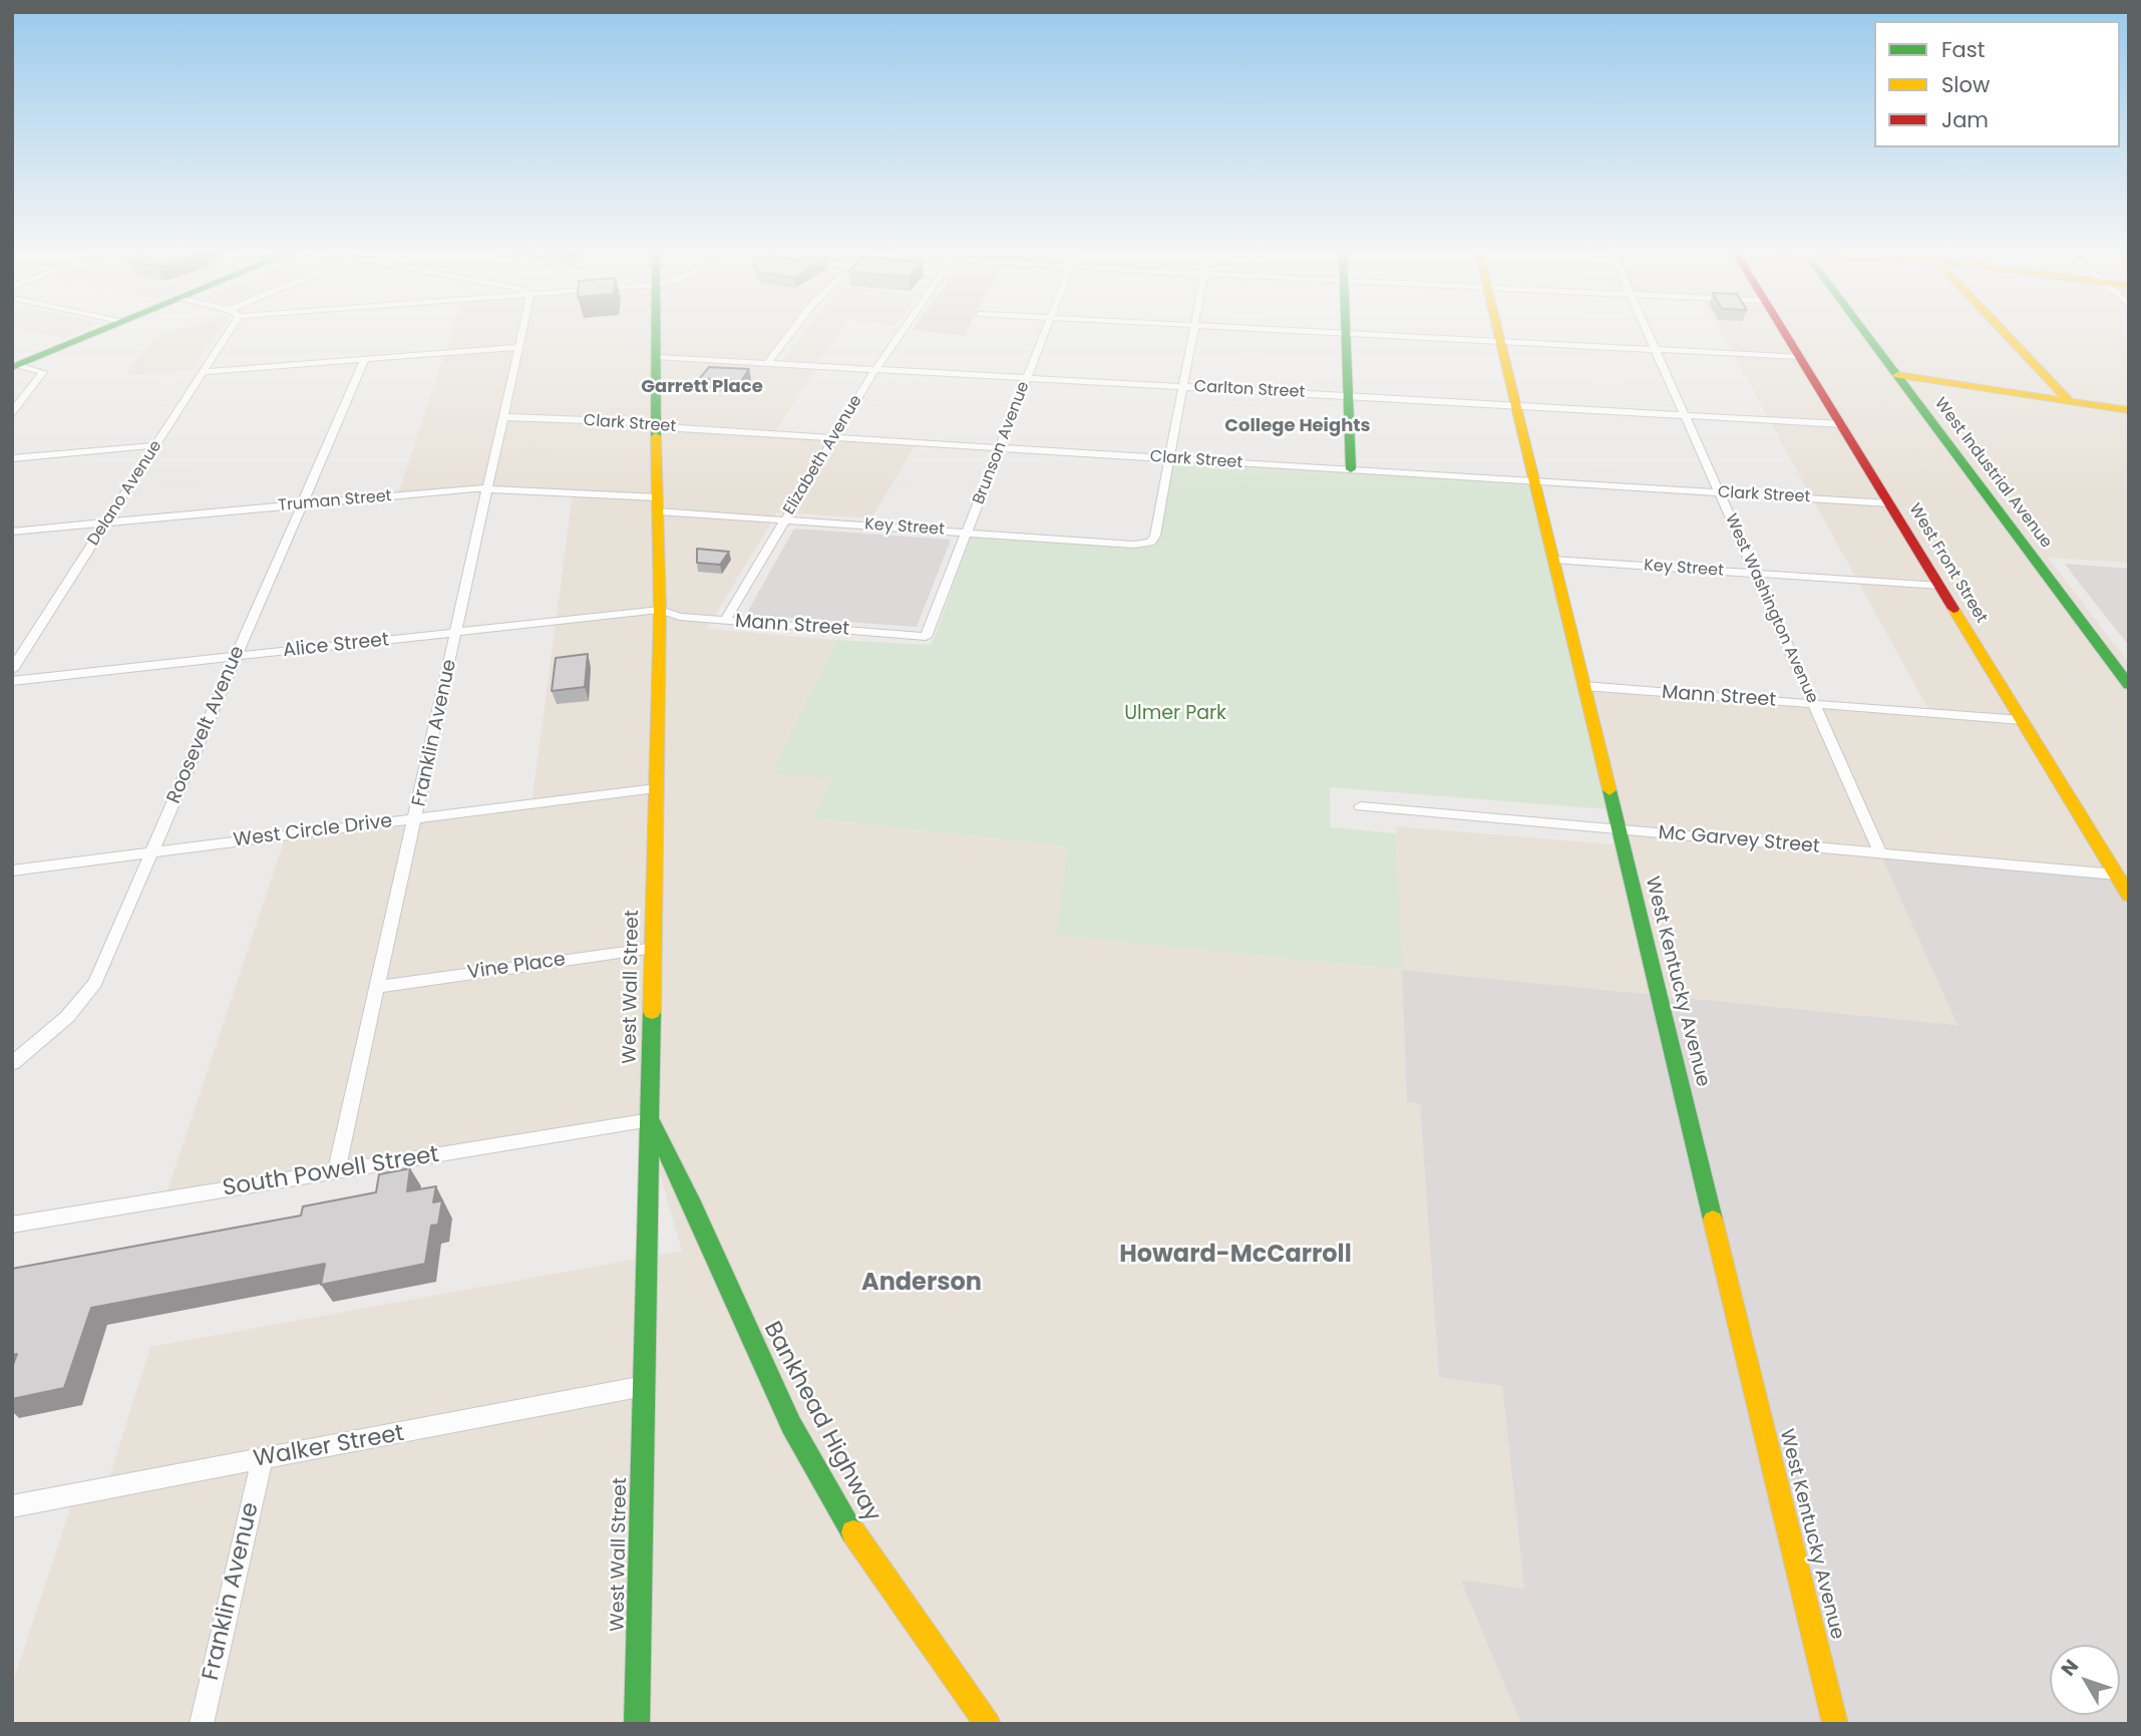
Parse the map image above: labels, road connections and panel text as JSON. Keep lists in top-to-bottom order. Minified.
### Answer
{"streets":{"main road":["West Industrial Avenue","West Front Street","West Kentucky Avenue","West Wall Street","Bankhead Highway"],"street":["Carlton Street","Clark Street","Brunson Avenue","Elizabeth Avenue","Delano Avenue","Truman Street","Key Street","West Washington Avenue","Mann Street","Alice Street","Roosevelt Avenue","Franklin Avenue","West Circle Drive","Mc Garvey Street","Vine Place","South Powell Street","Walker Street"]},"crossings":[["Carlton Street","Brunson Avenue"],["Carlton Street","Elizabeth Avenue"],["Carlton Street","West Front Street"],["Carlton Street","West Washington Avenue"],["Carlton Street","West Kentucky Avenue"],["Carlton Street","West Wall Street"],["Clark Street","Brunson Avenue"],["Clark Street","Elizabeth Avenue"],["Clark Street","Key Street"],["Clark Street","West Front Street"],["Clark Street","West Washington Avenue"],["Clark Street","Franklin Avenue"],["Clark Street","West Kentucky Avenue"],["Clark Street","West Wall Street"],["Brunson Avenue","Key Street"],["Brunson Avenue","Mann Street"],["Elizabeth Avenue","Key Street"],["Elizabeth Avenue","Mann Street"],["Delano Avenue","Truman Street"],["Truman Street","Key Street"],["Truman Street","Roosevelt Avenue"],["Truman Street","Franklin Avenue"],["Truman Street","West Wall Street"],["Key Street","West Front Street"],["Key Street","West Washington Avenue"],["Key Street","West Kentucky Avenue"],["Key Street","West Wall Street"],["West Front Street","Mann Street"],["West Front Street","Mc Garvey Street"],["West Washington Avenue","Mann Street"],["West Washington Avenue","Mc Garvey Street"],["Mann Street","Alice Street"],["Mann Street","West Kentucky Avenue"],["Mann Street","West Wall Street"],["Alice Street","Roosevelt Avenue"],["Alice Street","Franklin Avenue"],["Alice Street","West Wall Street"],["Roosevelt Avenue","West Circle Drive"],["Franklin Avenue","West Circle Drive"],["Franklin Avenue","Vine Place"],["Franklin Avenue","South Powell Street"],["Franklin Avenue","Walker Street"],["West Circle Drive","West Wall Street"],["Mc Garvey Street","West Kentucky Avenue"],["Vine Place","West Wall Street"],["West Wall Street","South Powell Street"],["West Wall Street","Bankhead Highway"],["West Wall Street","Walker Street"],["South Powell Street","Bankhead Highway"]],"districts":["Garrett Place","College Heights","Howard-McCarroll","Anderson"],"parks":["Ulmer Park"],"legend":["Fast","Slow","Jam"],"north":"top left"}
